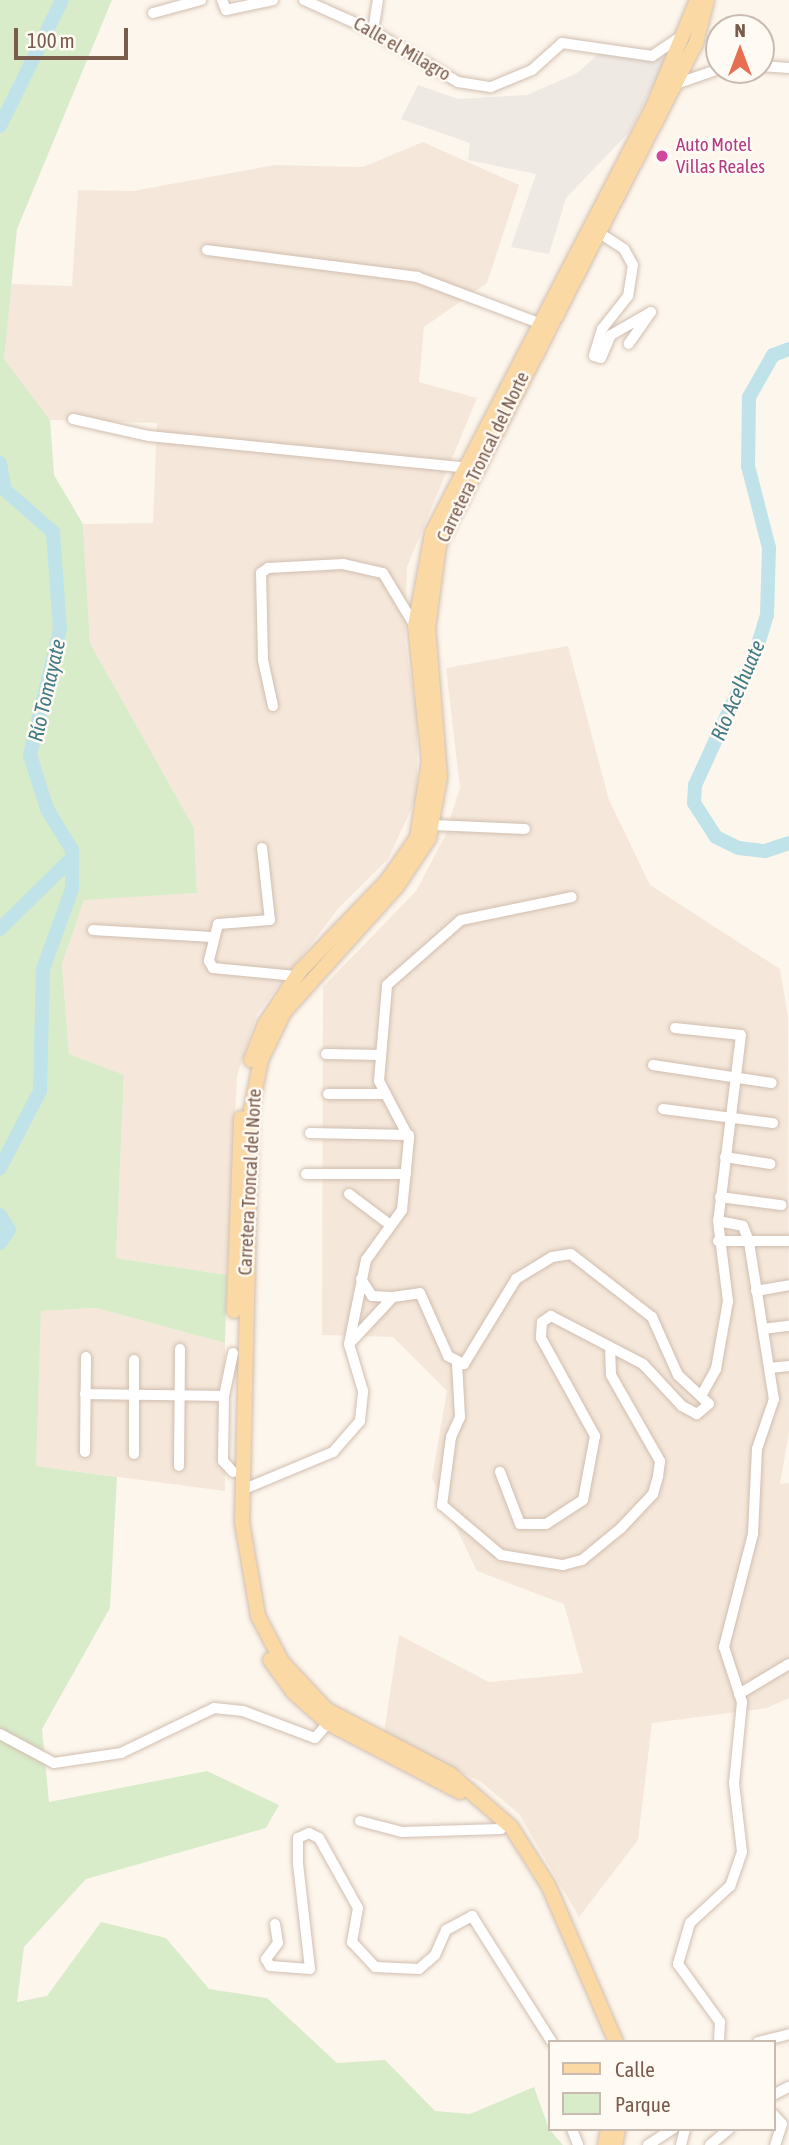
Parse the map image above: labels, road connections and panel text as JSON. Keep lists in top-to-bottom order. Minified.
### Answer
{"streets":{"main road":["Carretera Troncal del Norte"],"street":["Calle el Milagro"]},"crossings":[["Calle el Milagro","Carretera Troncal del Norte"]],"water":["Río Tomayate","Río Acelhuate"],"places":["Auto Motel Villas Reales"],"legend":["Calle","Parque"],"scale_bar":"100 m","north":"top"}
